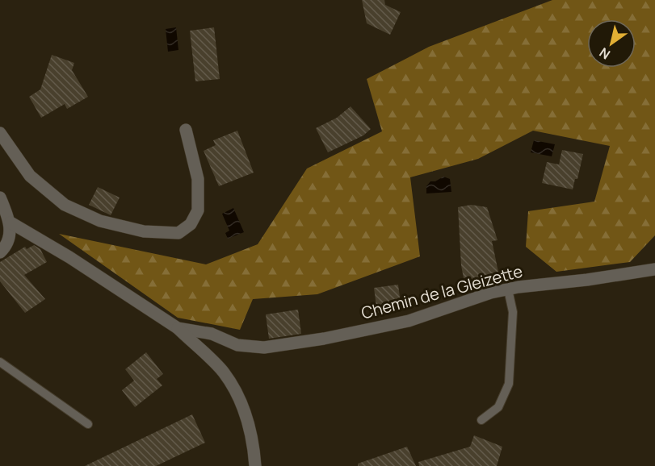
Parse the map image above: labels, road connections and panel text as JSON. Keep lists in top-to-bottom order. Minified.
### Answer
{"streets":{"street":["Chemin de la Gleizette"]},"north":"bottom left"}
